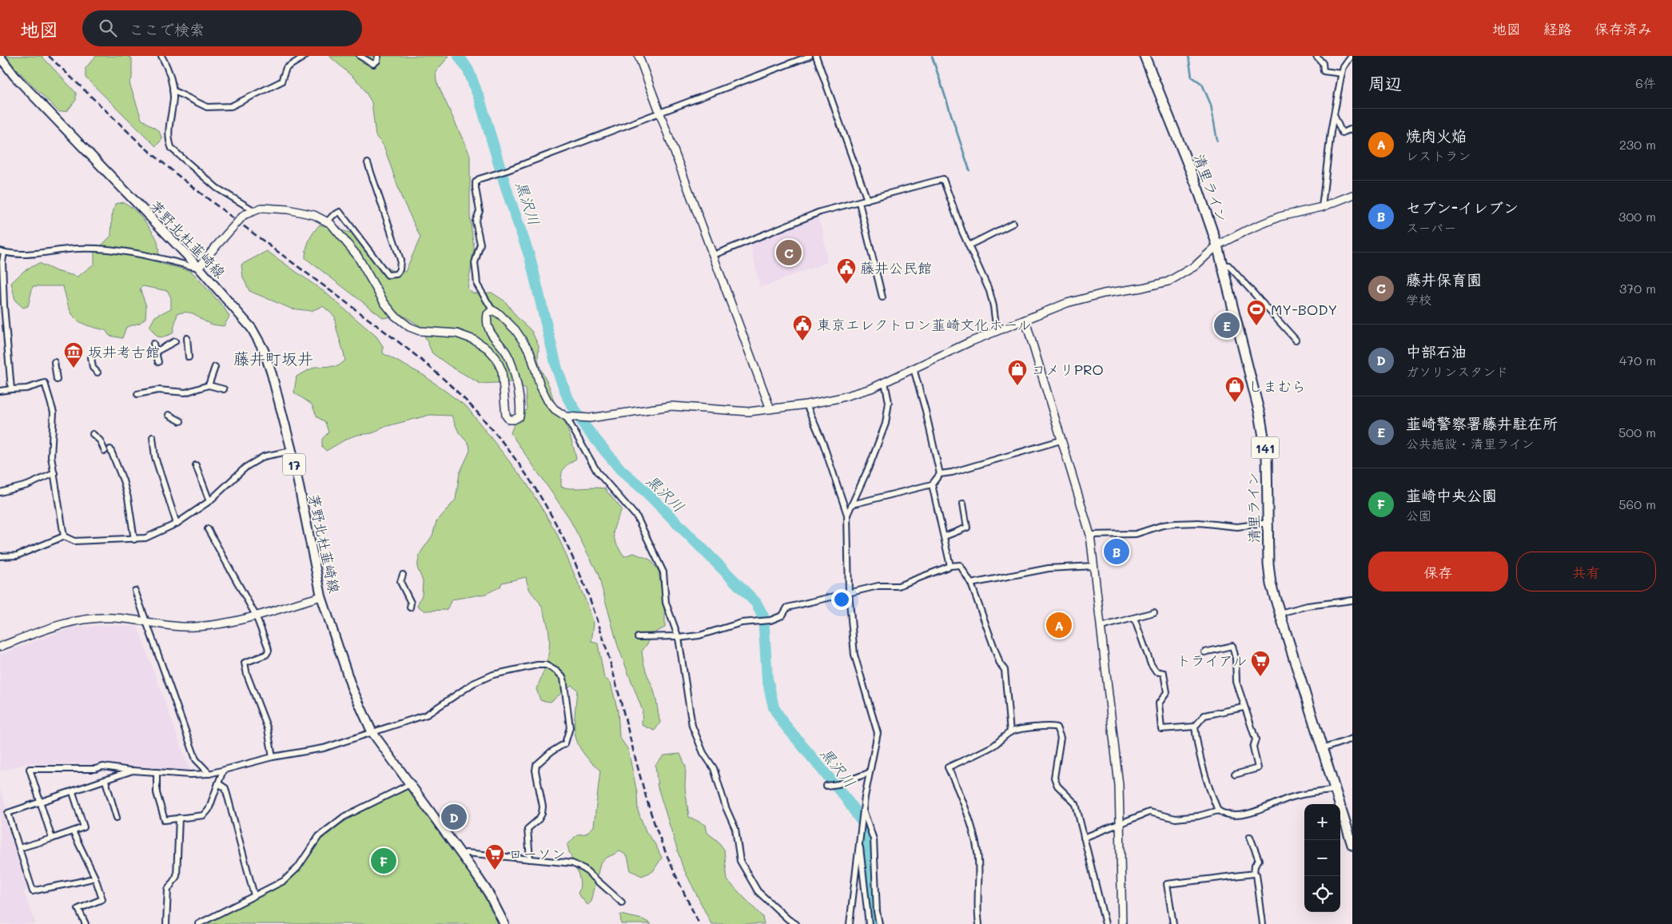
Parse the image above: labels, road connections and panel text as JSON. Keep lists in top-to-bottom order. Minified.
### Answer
{"streets":{"highway":["清里ライン","141"],"main road":["茅野北杜韮崎線","17"]},"districts":["藤井町坂井"],"water":["黒沢川"],"places":{"public building":["藤井公民館","東京エレクトロン韮崎文化ホール"],"sports":["MY-BODY"],"museum":["坂井考古館"],"shop":["コメリPRO","しまむら"],"supermarket":["トライアル","ローソン"]},"page":{"header":"地図","search":"ここで検索","nav":["地図","経路","保存済み"],"heading":["周辺","6件"],"list":[{"mark":"A","name":"焼肉火焔","note":"レストラン","value":"230 m"},{"mark":"B","name":"セブン-イレブン","note":"スーパー","value":"300 m"},{"mark":"C","name":"藤井保育園","note":"学校","value":"370 m"},{"mark":"D","name":"中部石油","note":"ガソリンスタンド","value":"470 m"},{"mark":"E","name":"韮崎警察署藤井駐在所","note":"公共施設 · 清里ライン","value":"500 m"},{"mark":"F","name":"韮崎中央公園","note":"公園","value":"560 m"}],"pins":["C","E","B","A","D","F"],"buttons":["保存","共有"],"map_buttons":["+","−"]}}
